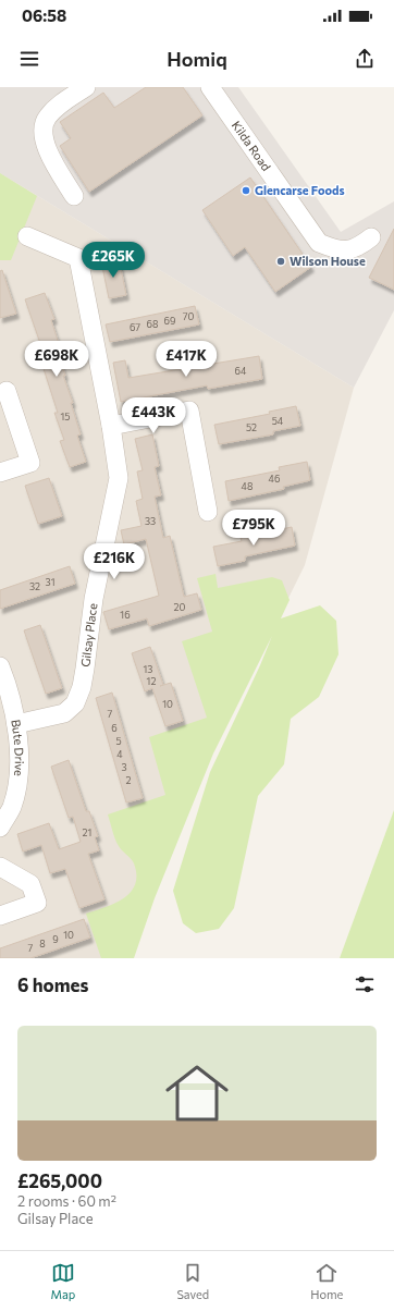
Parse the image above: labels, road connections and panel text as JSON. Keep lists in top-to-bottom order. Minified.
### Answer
{"streets":{"street":["Kilda Road","Gilsay Place","Bute Drive"]},"crossings":[["Gilsay Place","Bute Drive"]],"places":["Glencarse Foods","Wilson House"],"house_numbers":["70","69","68","67","64","15","54","52","46","48","33","31","32","20","16","13","12","10","7","6","5","4","3","2","21","10","9","8","7"],"page":{"status":"06:58","header":"Homiq","price":["£265K","£698K","£417K","£443K","£795K","£216K"],"heading":"6 homes","list":[{"name":"£265,000","note":"2 rooms · 60 m² · Gilsay Place"}],"tabs":["Map","Saved","Home"]}}
